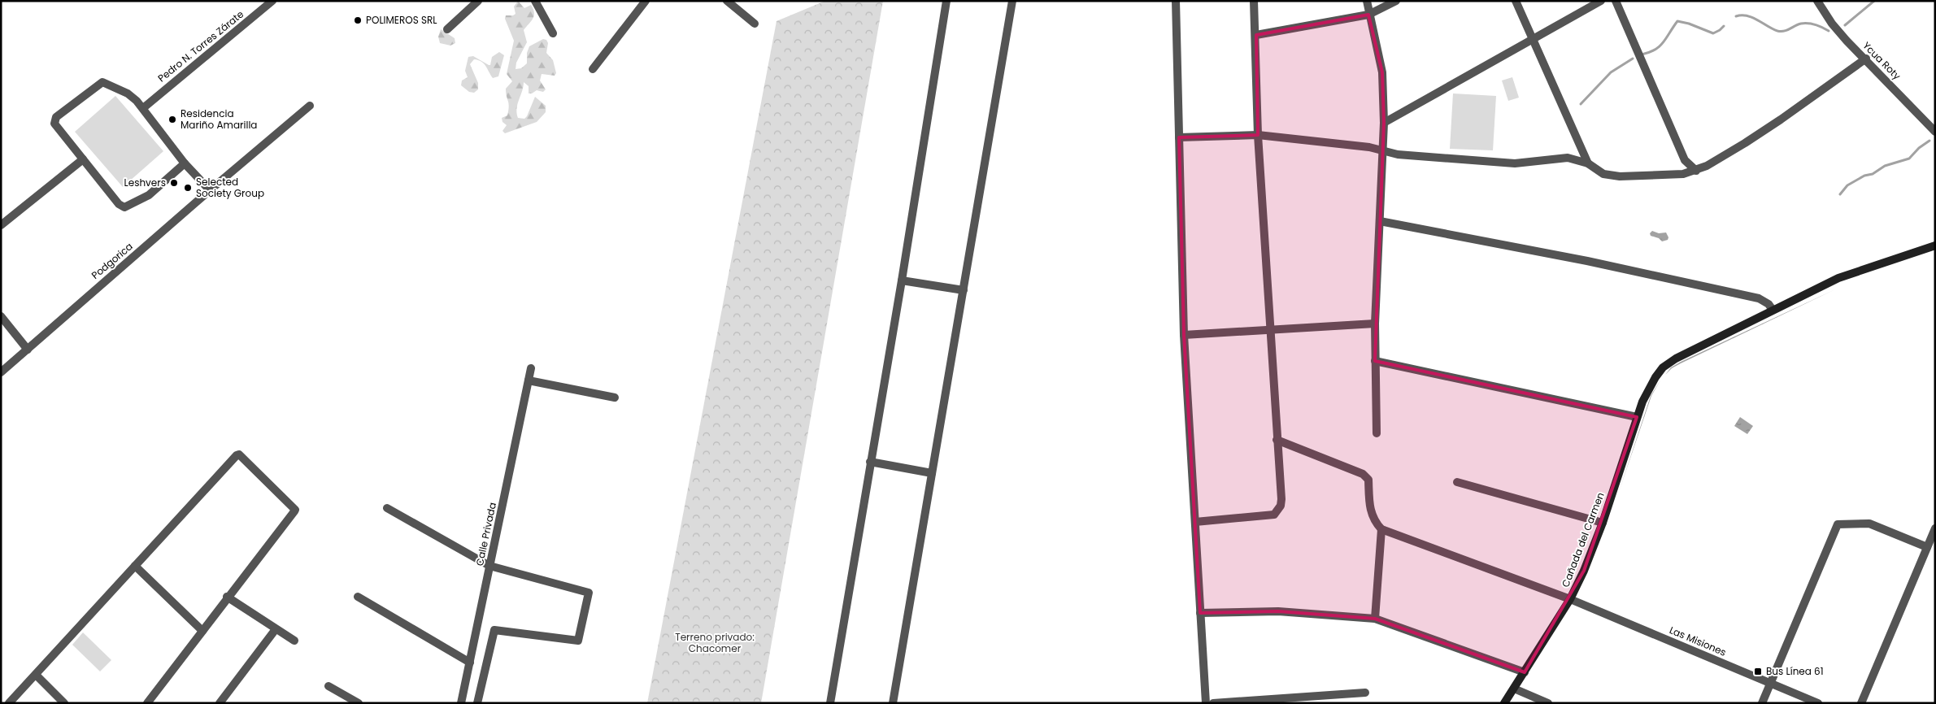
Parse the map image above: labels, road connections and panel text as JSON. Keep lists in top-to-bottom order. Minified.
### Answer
{"streets":{"street":["Pedro N. Torres Zárate","Ycua Roty","Podgorica","Calle Privada","Cañada del Carmen","Las Misiones"]},"crossings":[["Cañada del Carmen","Las Misiones"]],"parks":["Terreno privado: Chacomer"],"places":{"other":["POLIMEROS SRL","Residencia Mariño Amarilla","Leshvers","Selected Society Group"],"transit":["Bus Línea 61"]}}
